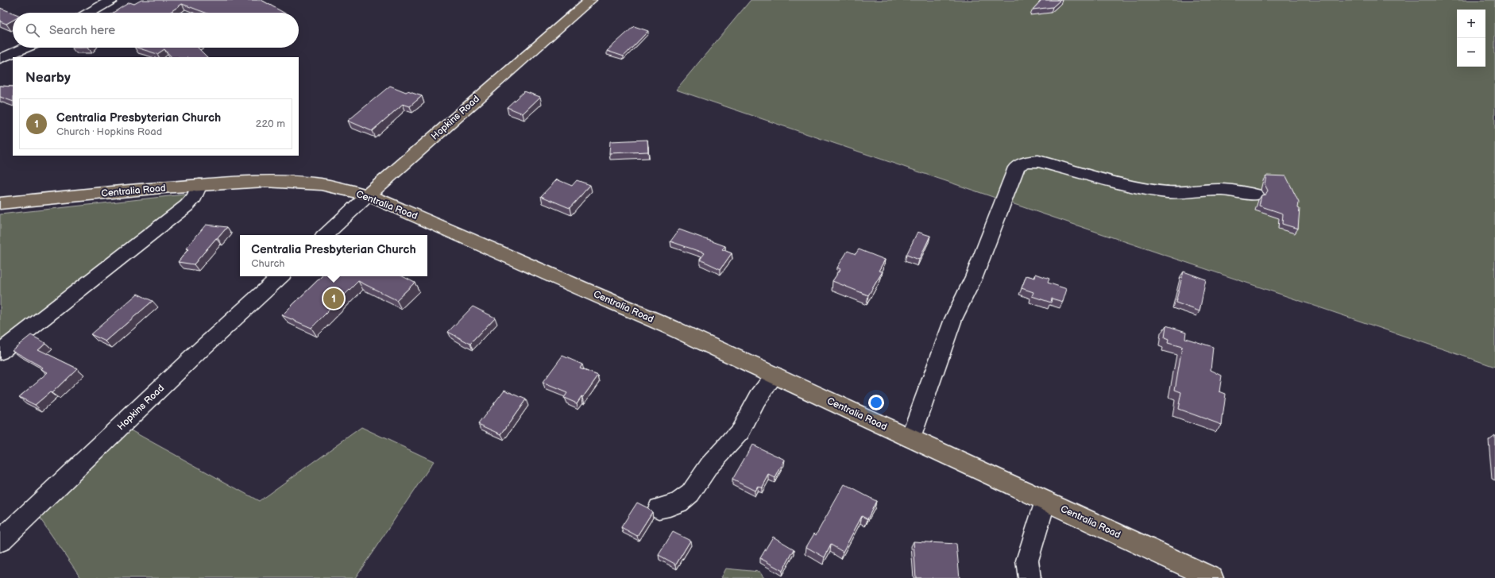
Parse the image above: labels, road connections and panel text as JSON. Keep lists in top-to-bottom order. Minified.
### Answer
{"streets":{"main road":["Hopkins Road","Centralia Road"]},"crossings":[["Hopkins Road","Centralia Road"]],"page":{"map_buttons":["+","−"],"search":"Search here","heading":"Nearby","list":[{"mark":"1","name":"Centralia Presbyterian Church","note":"Church · Hopkins Road","value":"220 m"}],"popup":["Centralia Presbyterian Church","Church"],"pins":"1"}}
